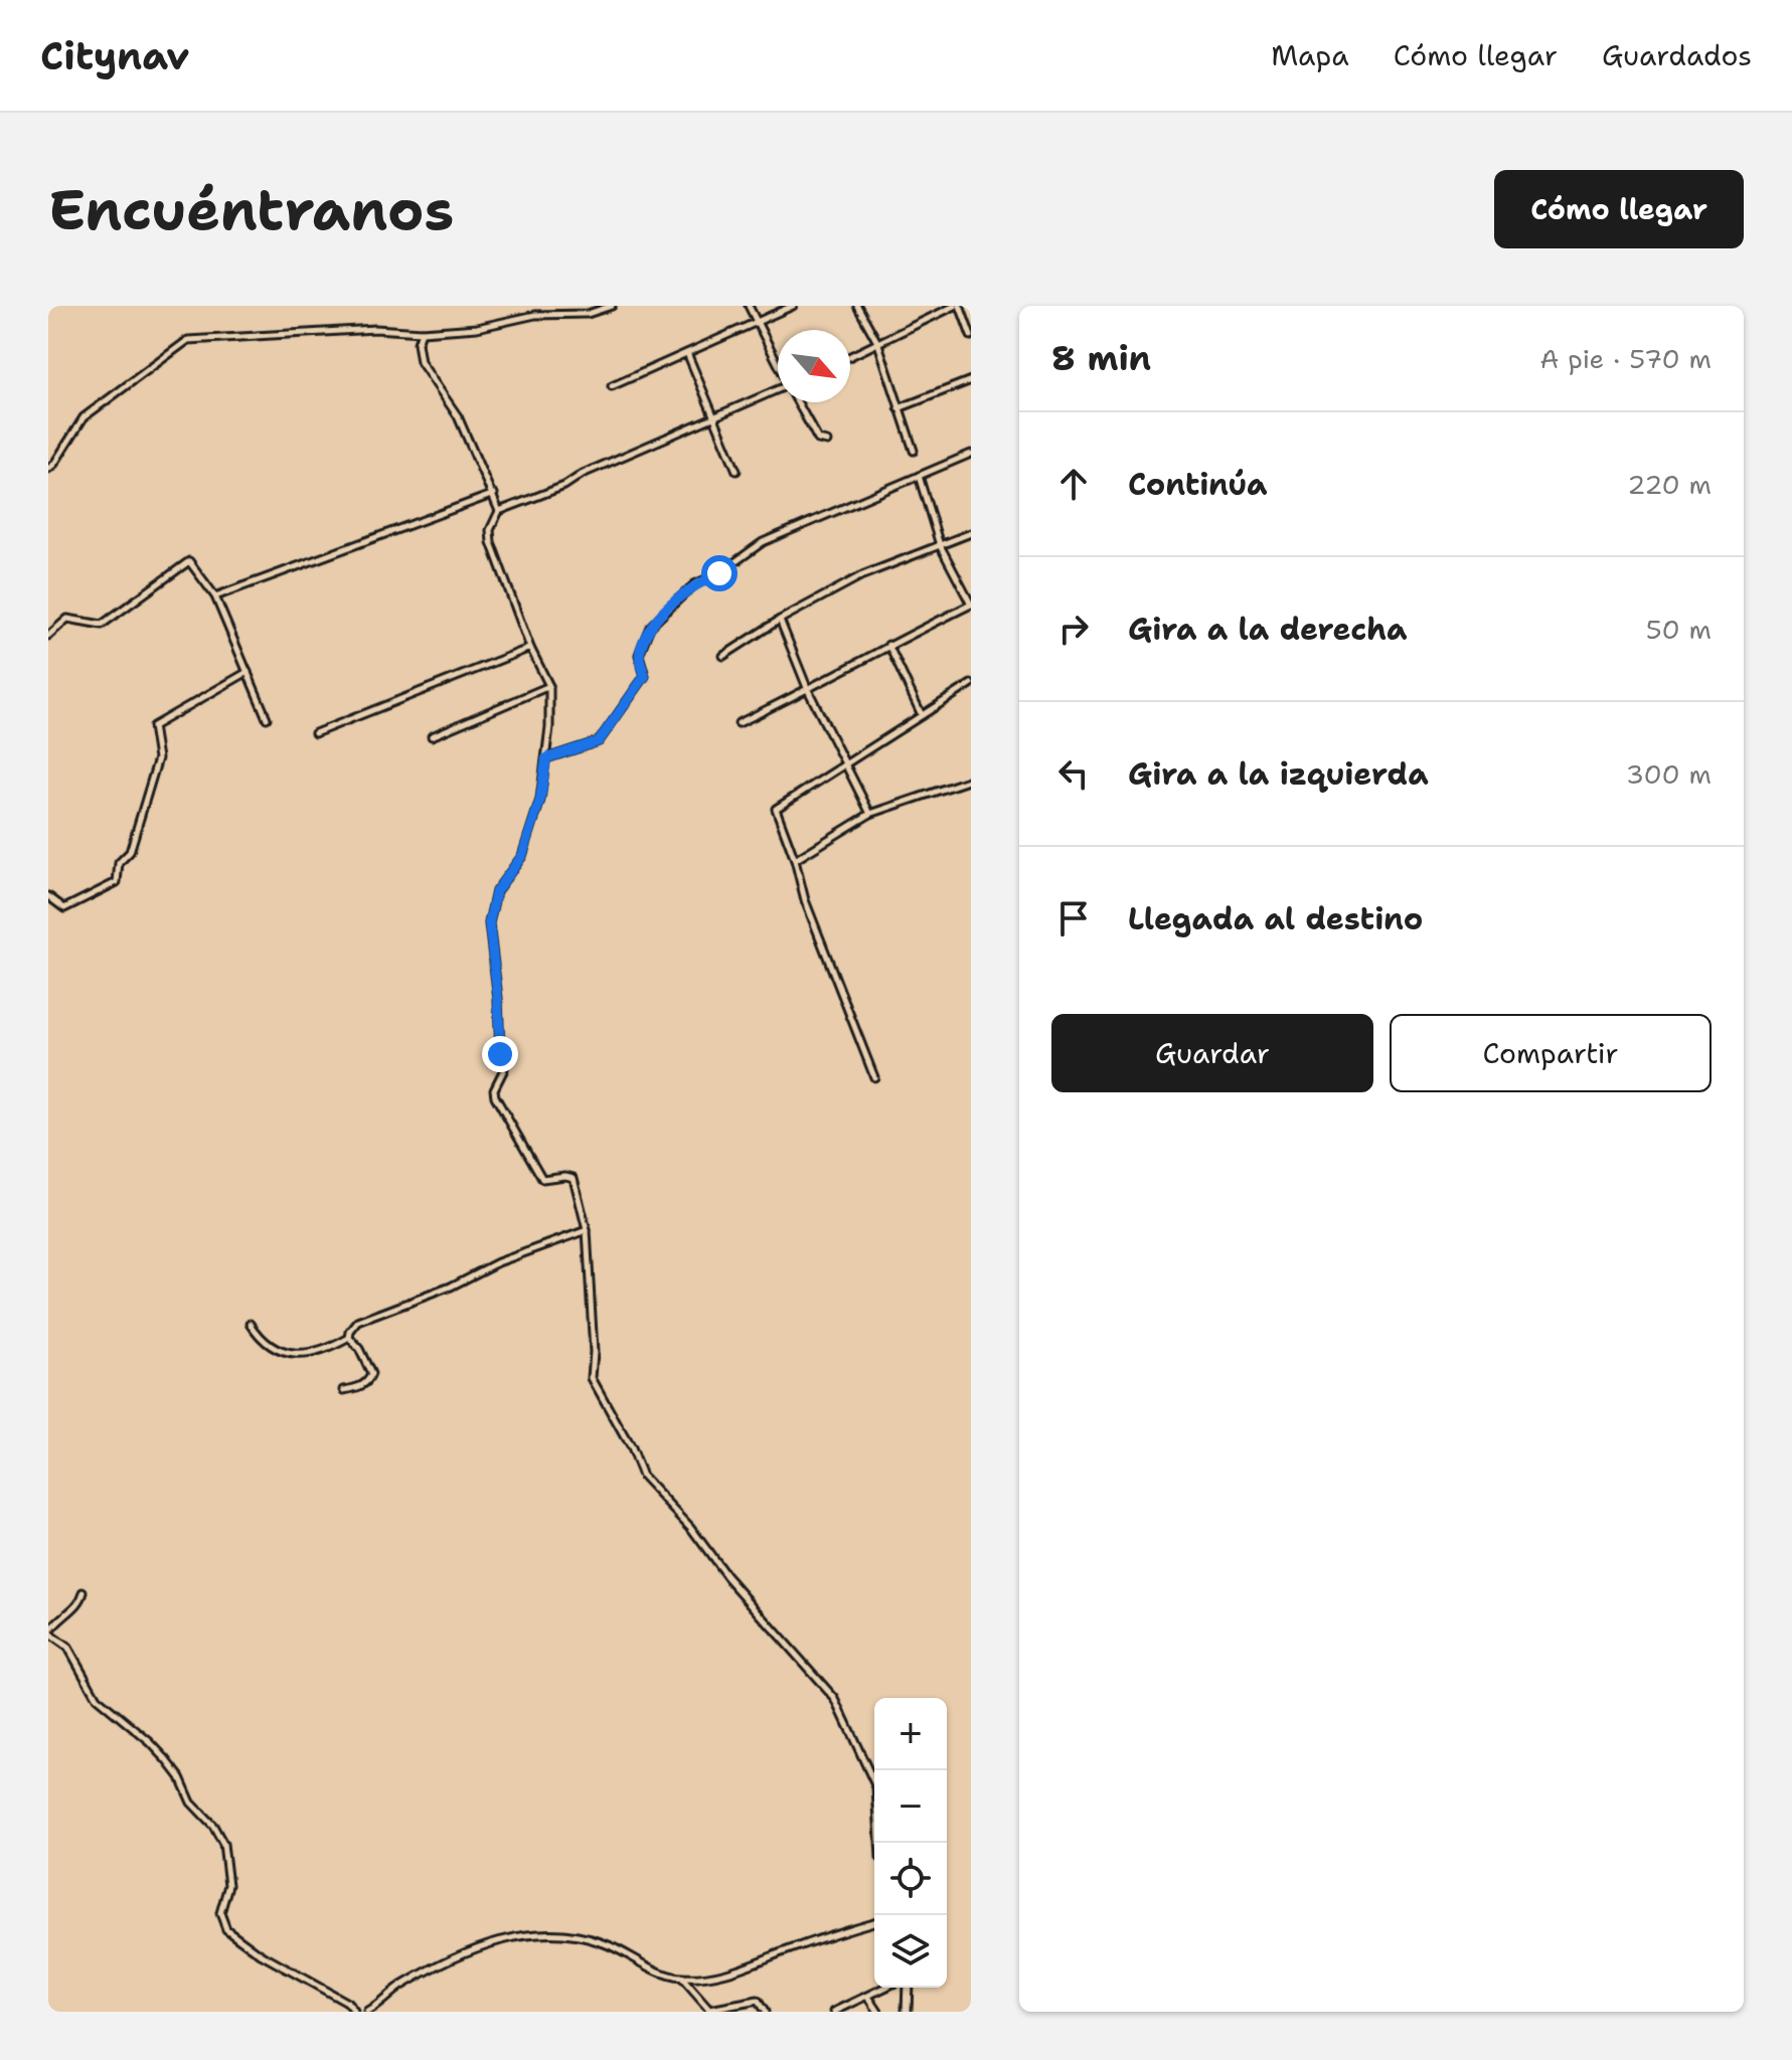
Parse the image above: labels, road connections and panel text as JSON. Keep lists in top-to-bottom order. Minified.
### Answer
{"north":"bottom right","page":{"header":"Citynav","nav":["Mapa","Cómo llegar","Guardados"],"buttons":["Cómo llegar",["Guardar","Compartir"]],"title":"Encuéntranos","heading":["8 min","A pie · 570 m"],"list":[["Continúa","220 m"],["Gira a la derecha","50 m"],["Gira a la izquierda","300 m"],"Llegada al destino"],"map_buttons":["+","−"]}}
